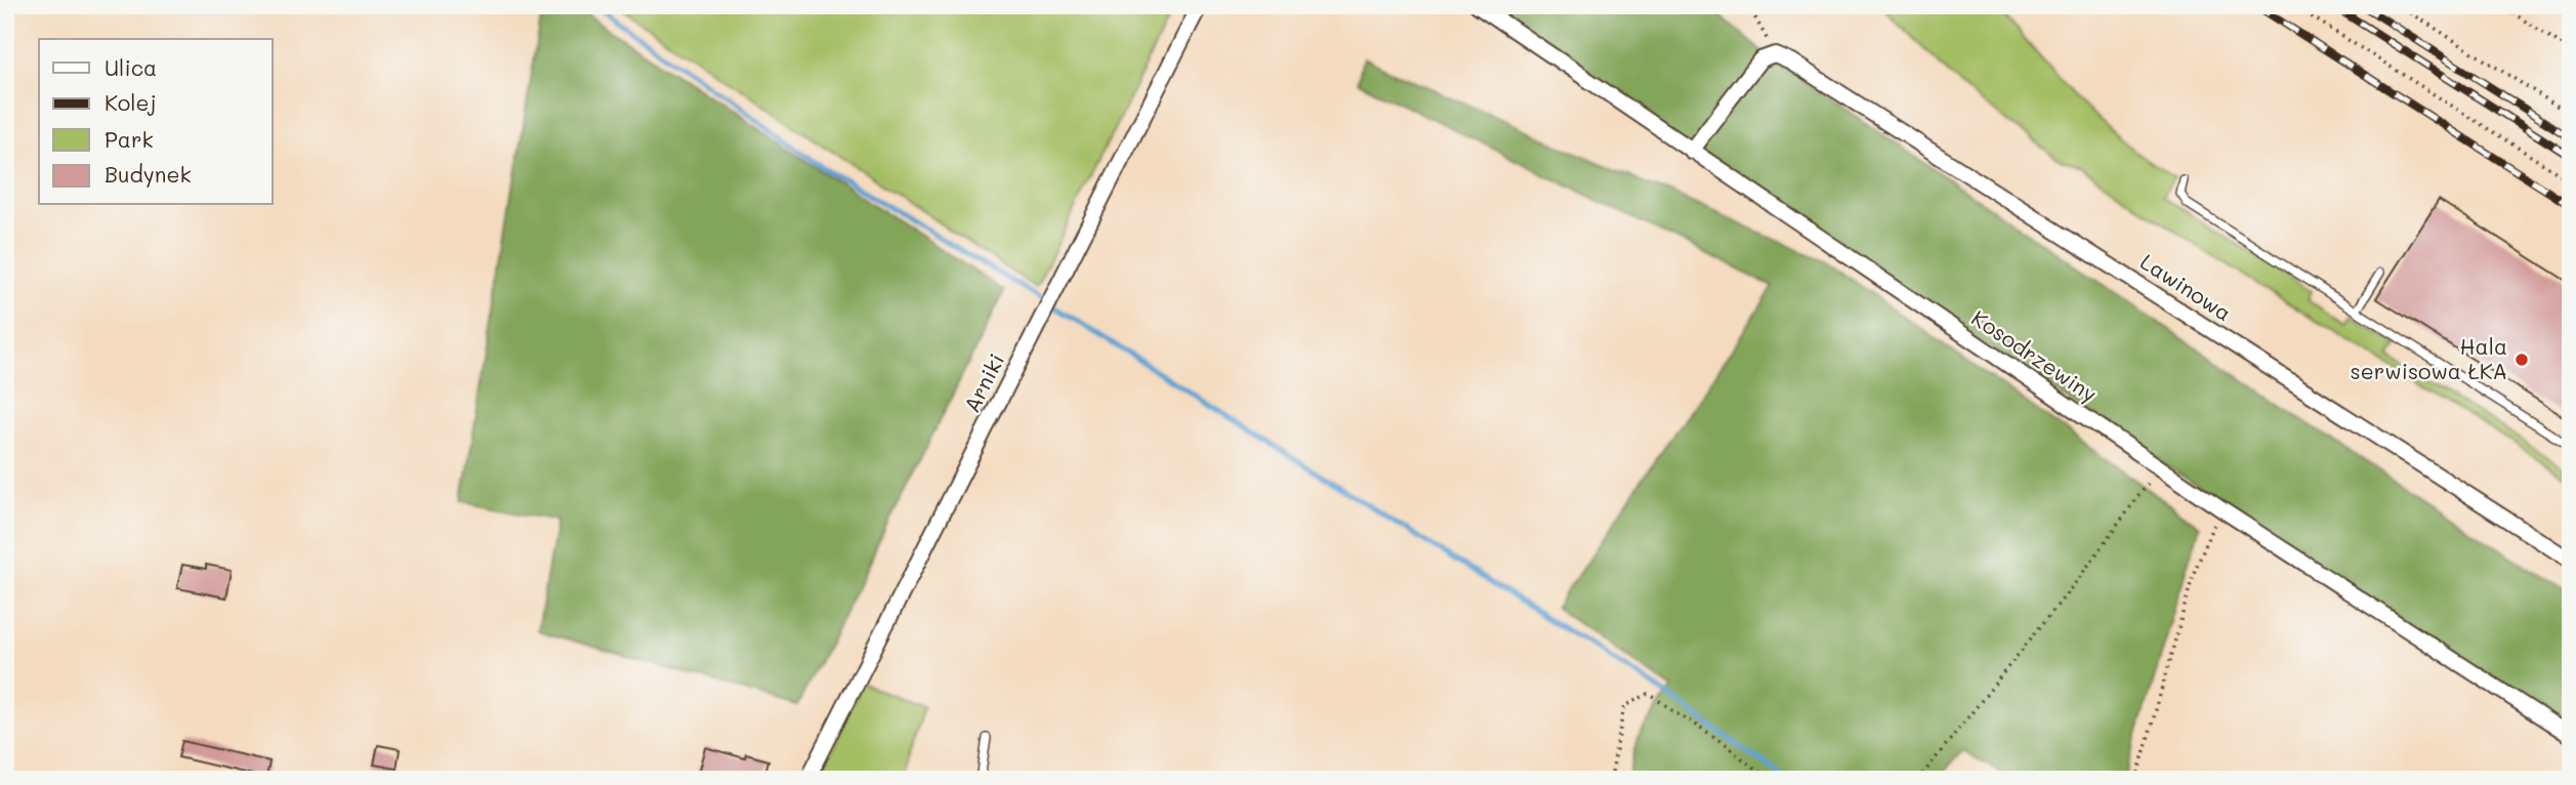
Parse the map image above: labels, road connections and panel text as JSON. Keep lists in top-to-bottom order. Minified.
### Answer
{"streets":{"street":["Lawinowa","Kosodrzewiny","Arniki"]},"places":["Hala serwisowa ŁKA"],"legend":["Ulica","Kolej","Park","Budynek"]}
